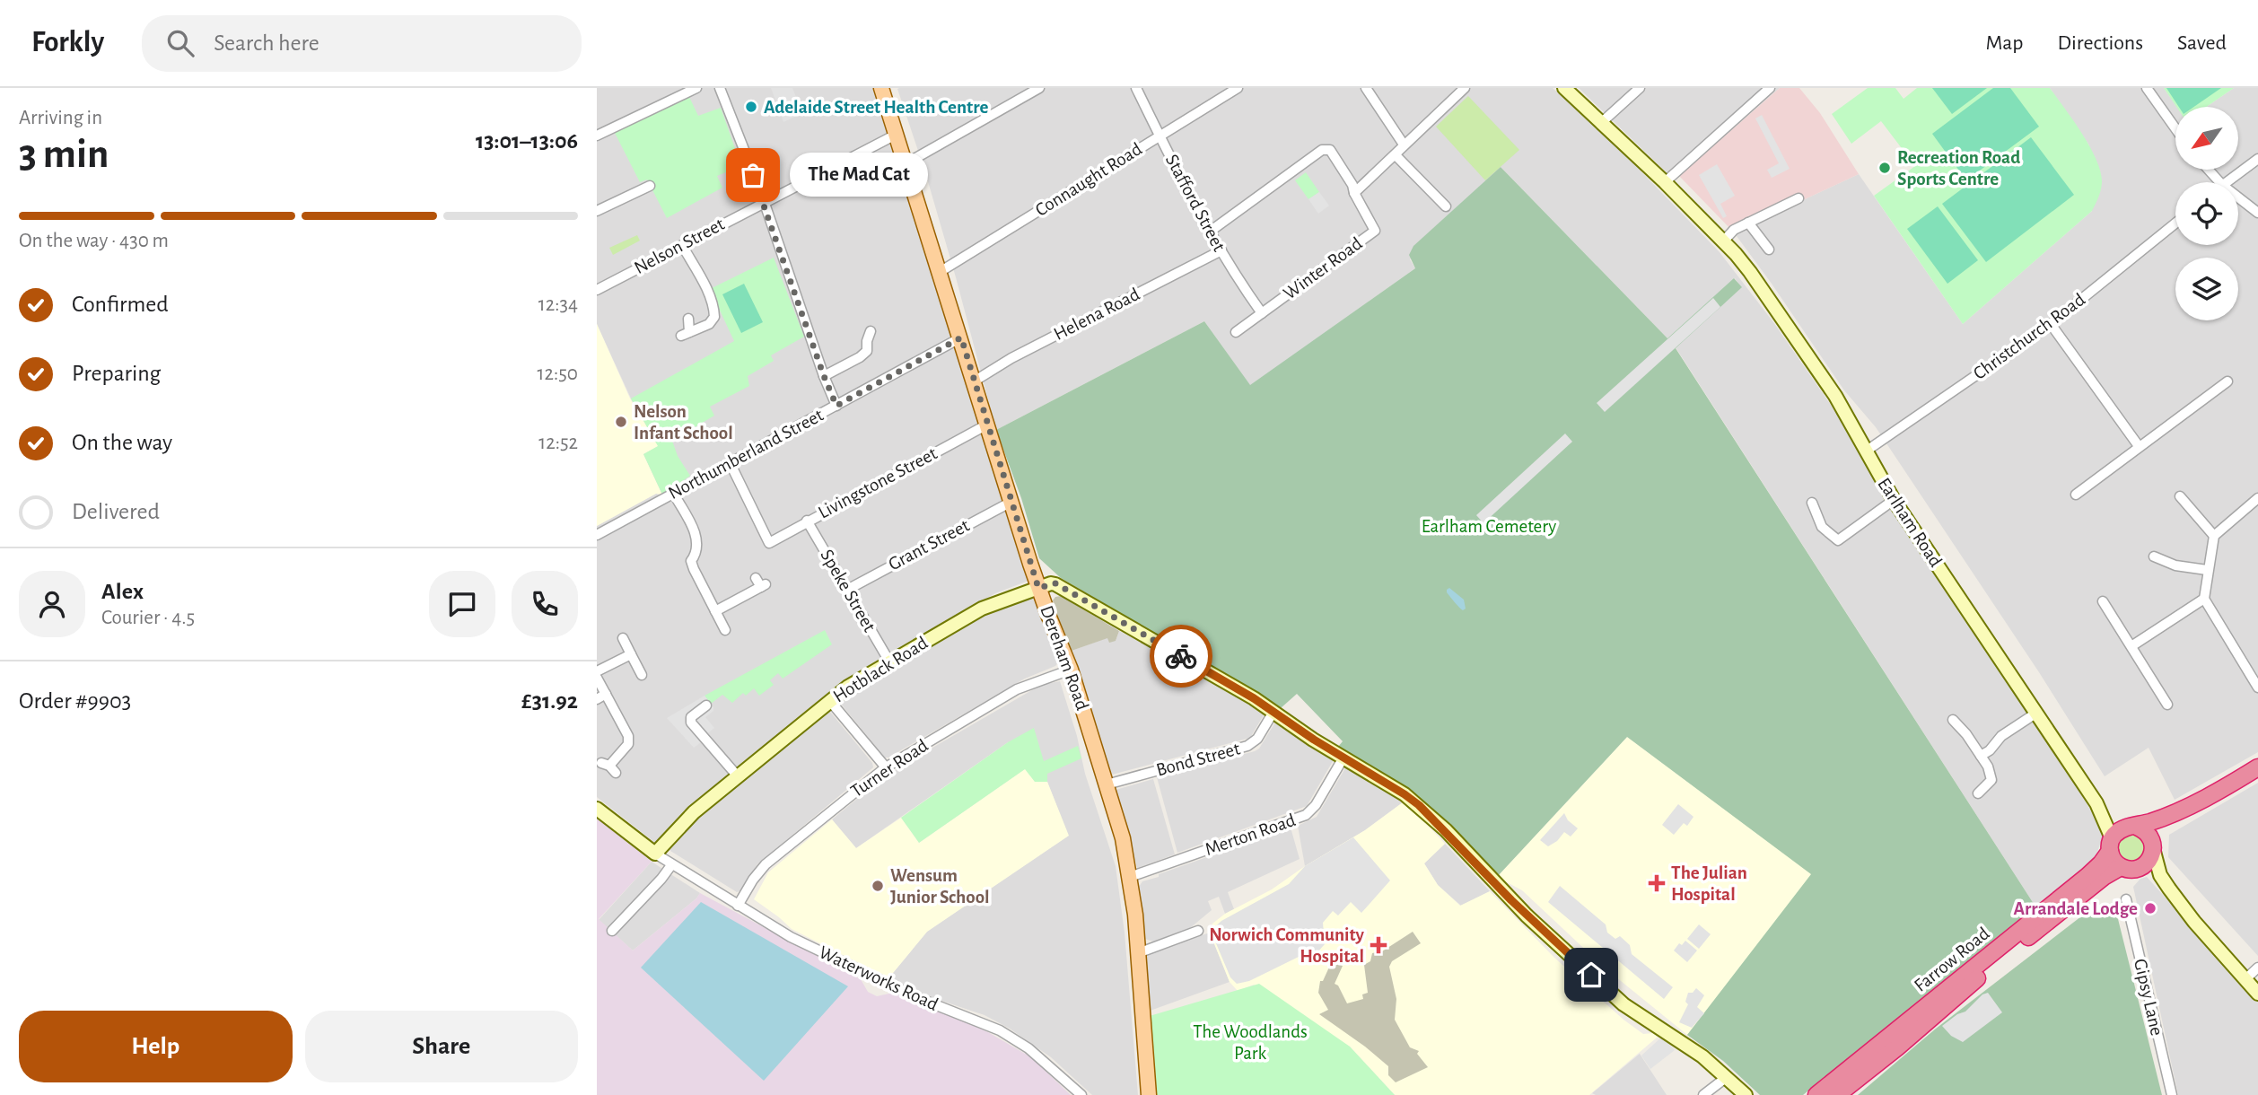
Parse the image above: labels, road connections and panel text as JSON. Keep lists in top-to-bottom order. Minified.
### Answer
{"streets":{"highway":["Farrow Road"],"main road":["Dereham Road"],"street":["Connaught Road","Stafford Street","Nelson Street","Winter Road","Helena Road","Christchurch Road","Northumberland Street","Livingstone Street","Earlham Road","Grant Street","Speke Street","Hotblack Road","Bond Street","Turner Road","Merton Road","Waterworks Road","Gipsy Lane"]},"crossings":[["Connaught Road","Stafford Street"],["Connaught Road","Dereham Road"],["Stafford Street","Winter Road"],["Stafford Street","Helena Road"],["Nelson Street","Dereham Road"],["Helena Road","Dereham Road"],["Christchurch Road","Earlham Road"],["Northumberland Street","Livingstone Street"],["Northumberland Street","Dereham Road"],["Livingstone Street","Speke Street"],["Livingstone Street","Dereham Road"],["Earlham Road","Farrow Road"],["Grant Street","Speke Street"],["Grant Street","Dereham Road"],["Speke Street","Hotblack Road"],["Dereham Road","Hotblack Road"],["Dereham Road","Bond Street"],["Dereham Road","Turner Road"],["Dereham Road","Merton Road"],["Hotblack Road","Waterworks Road"],["Turner Road","Waterworks Road"]],"parks":["Earlham Cemetery","The Woodlands Park"],"places":{"other":["Adelaide Street Health Centre","Recreation Road Sports Centre","The Mad Cat","Nelson Infant School","Wensum Junior School","Arrandale Lodge"],"health":["The Julian Hospital","Norwich Community Hospital"]},"north":"bottom left","page":{"header":"Forkly","search":"Search here","nav":["Map","Directions","Saved"],"heading":["3 min","Arriving in","13:01–13:06"],"panel":["Alex","Courier · 4.5","Order #9903","£31.92"],"bubble":"The Mad Cat","bar":"On the way · 430 m","list":[["Confirmed","12:34"],["Preparing","12:50"],["On the way","12:52"],"Delivered"],"buttons":["Help","Share"]}}
